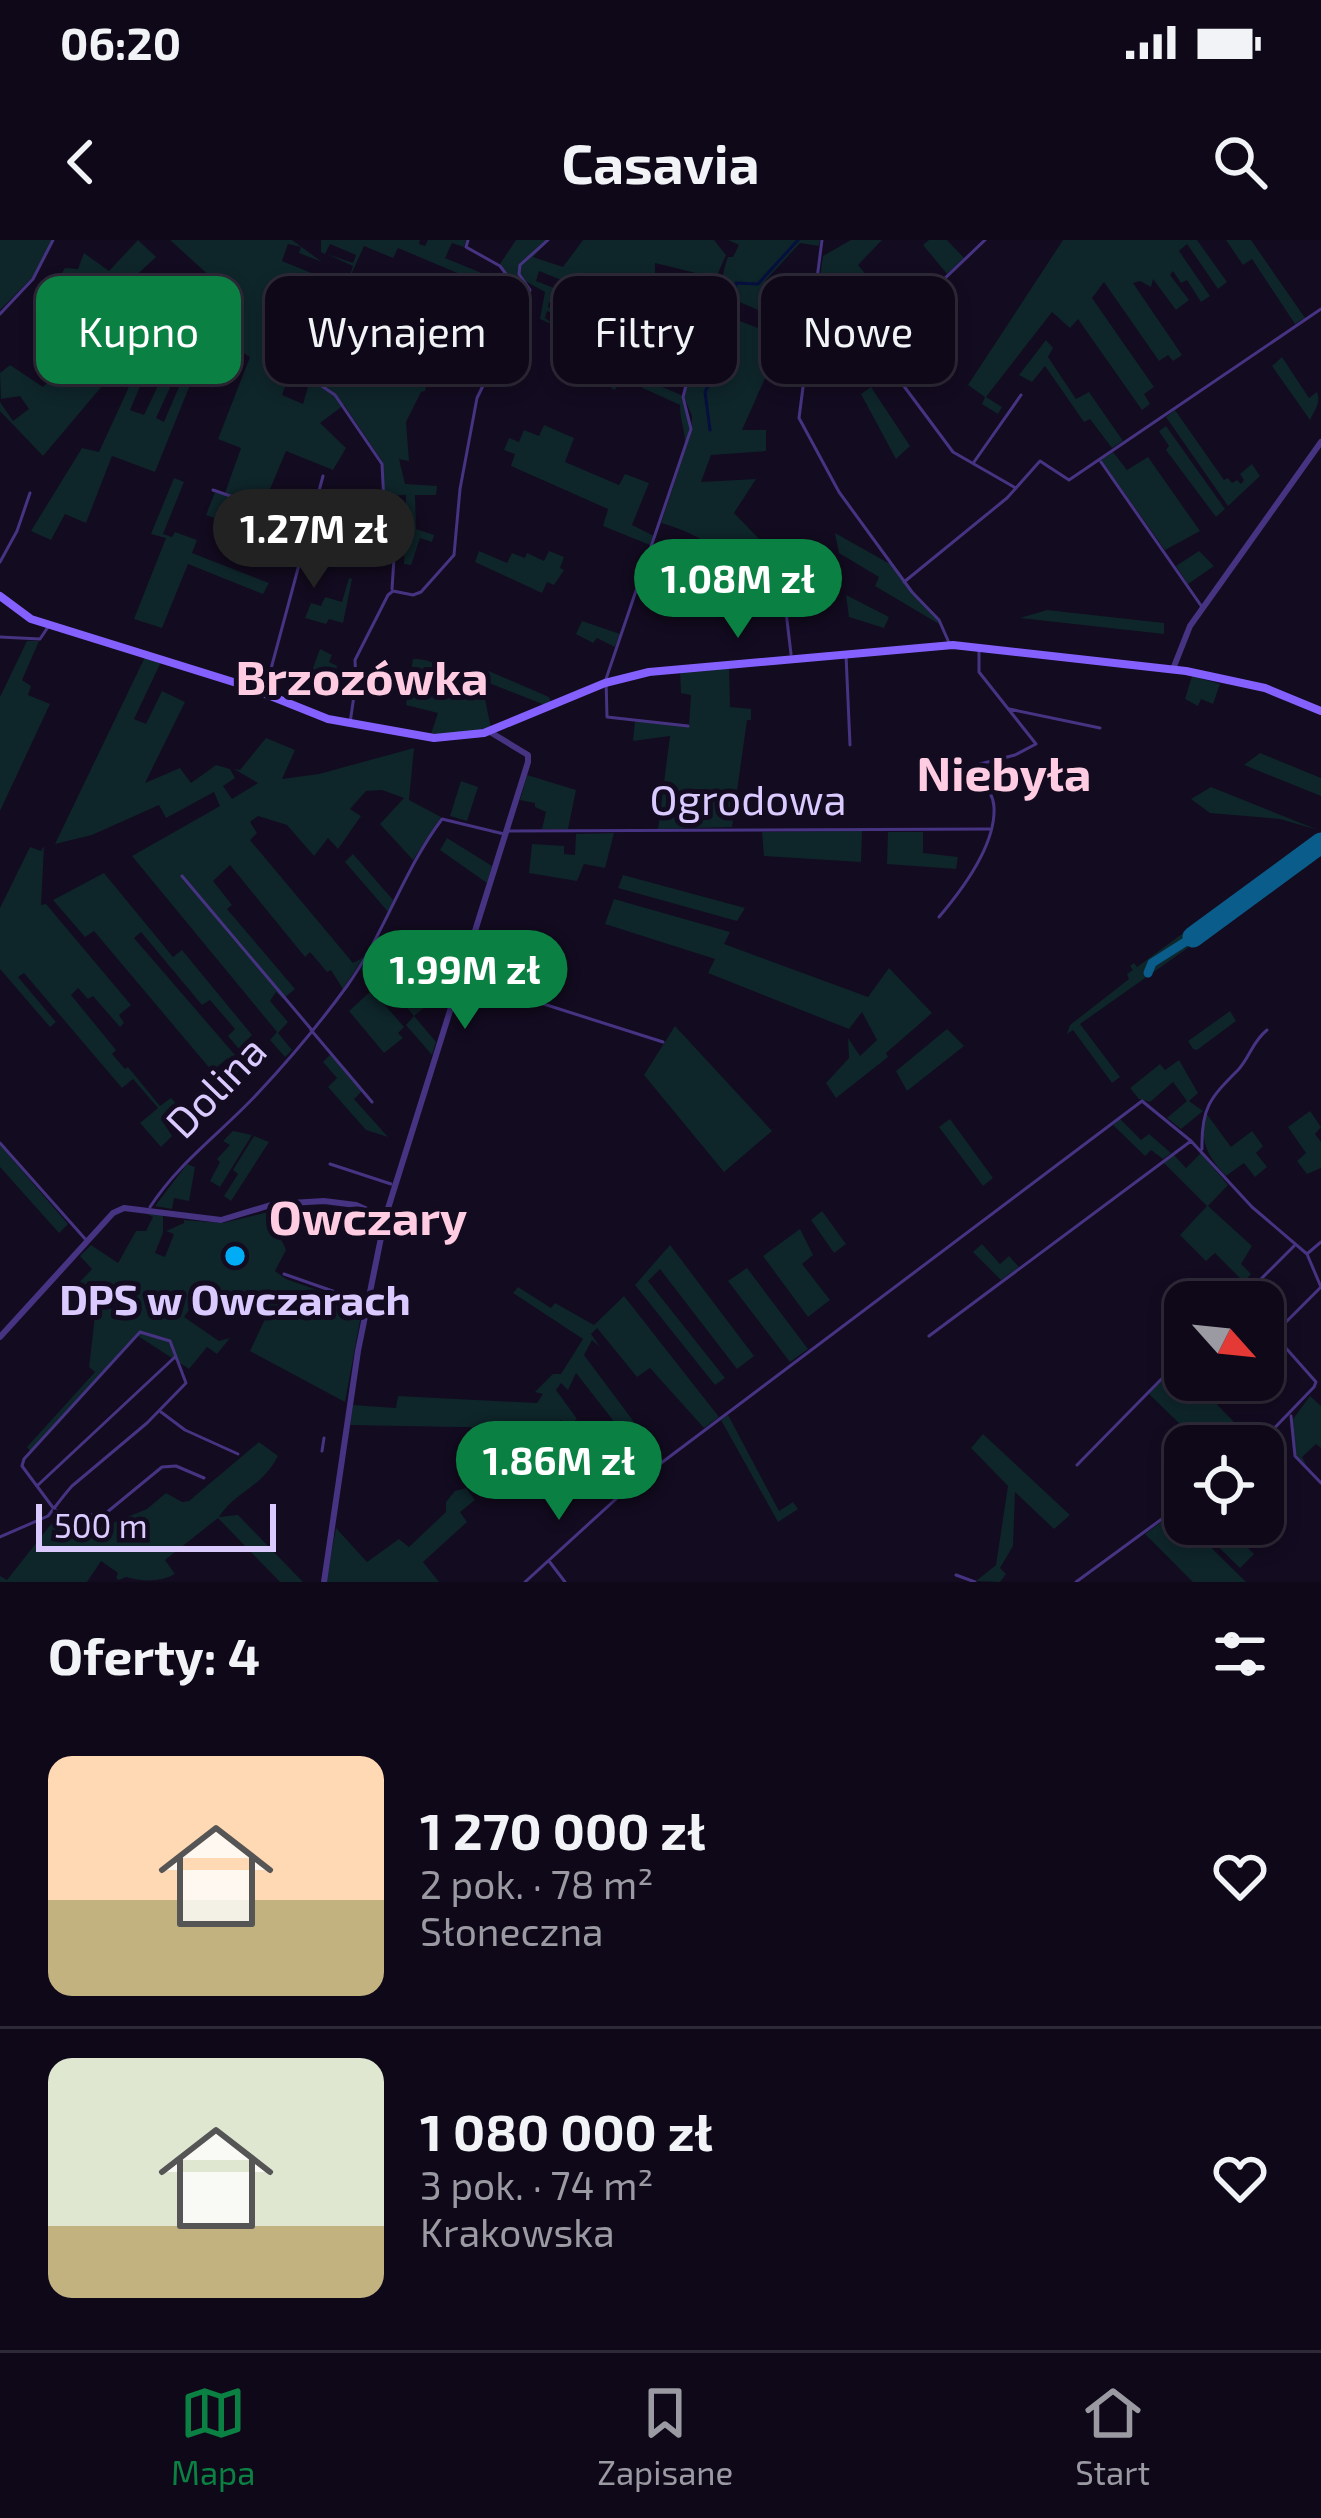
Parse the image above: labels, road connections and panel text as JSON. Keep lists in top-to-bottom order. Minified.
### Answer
{"streets":{"street":["Ogrodowa","Dolina"]},"crossings":[["Ogrodowa","Dolina"]],"districts":["Brzozówka","Niebyła","Owczary"],"places":["DPS w Owczarach"],"scale_bar":"500 m","north":"bottom right","page":{"status":"06:20","header":"Casavia","chip":["Kupno","Wynajem","Filtry","Nowe"],"price":["1.27M zł","1.08M zł","1.99M zł","1.86M zł"],"scale":"500 m","heading":"Oferty: 4","list":[{"name":"1 270 000 zł","note":"2 pok. · 78 m² · Słoneczna"},{"name":"1 080 000 zł","note":"3 pok. · 74 m² · Krakowska"}],"tabs":["Mapa","Zapisane","Start"]}}
